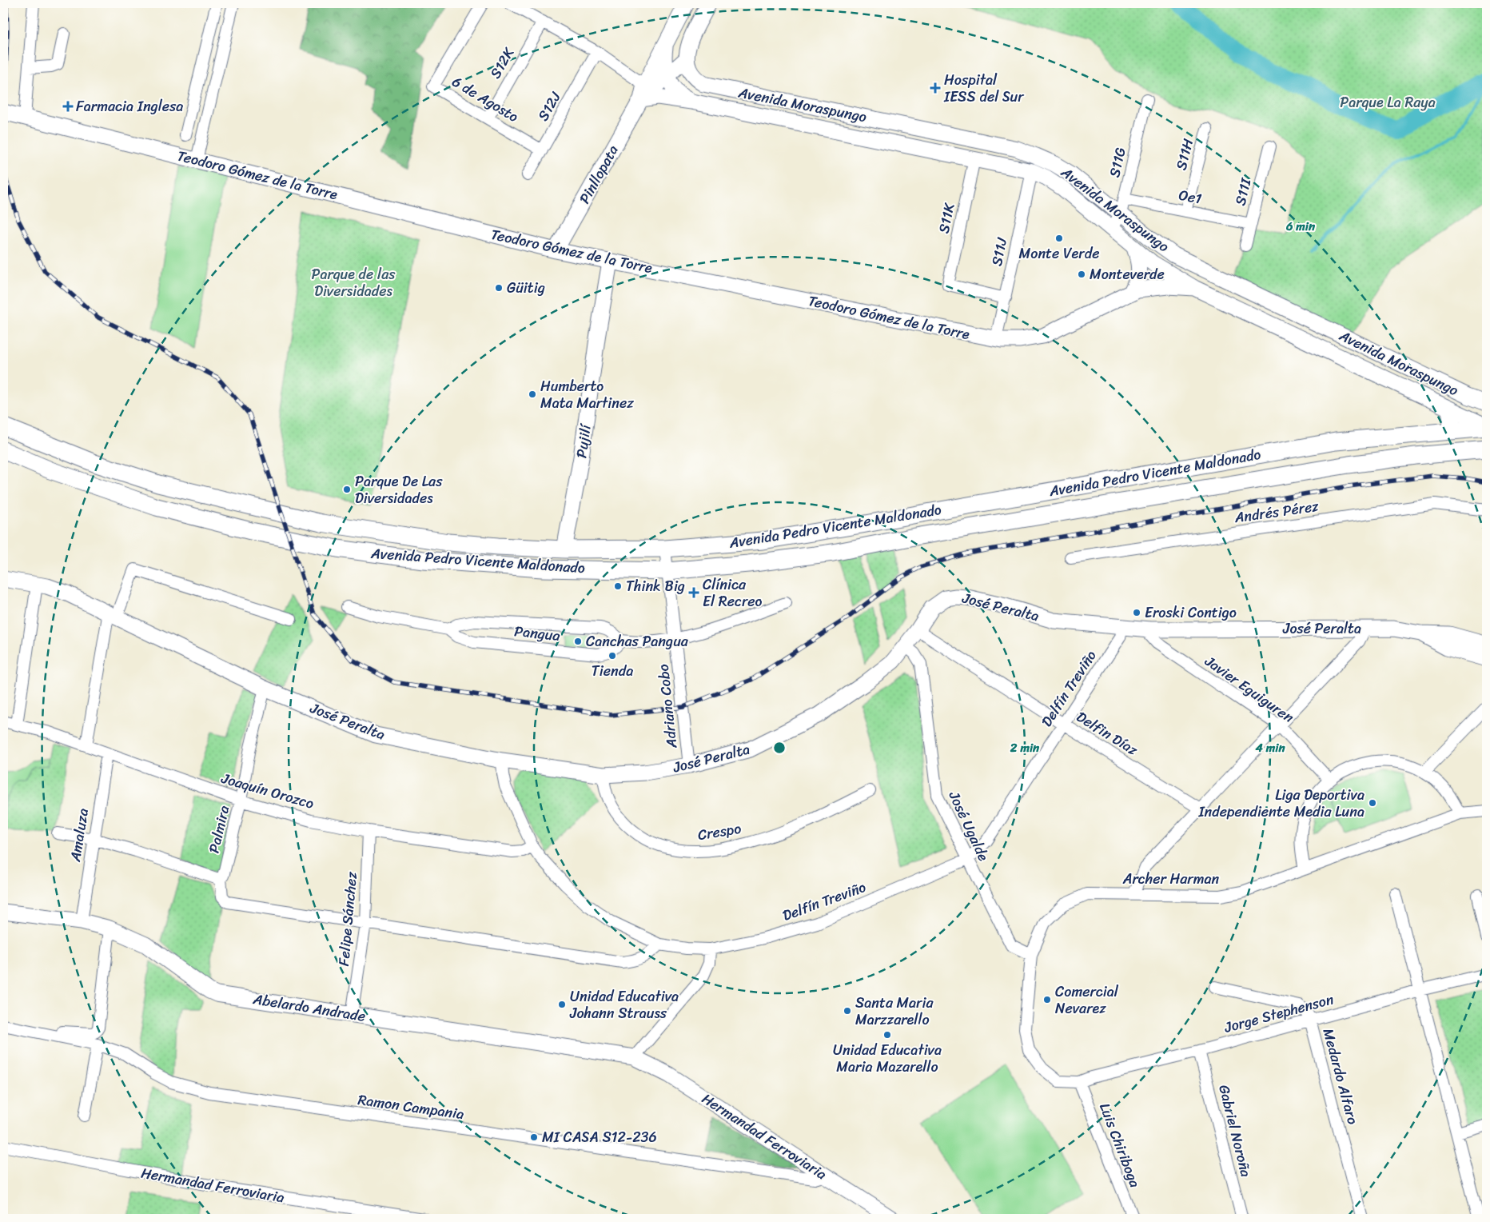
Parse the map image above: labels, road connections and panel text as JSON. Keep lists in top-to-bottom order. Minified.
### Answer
{"streets":{"main road":["Avenida Pedro Vicente Maldonado"],"street":["S12K","6 de Agosto","Avenida Moraspungo","S12J","S11H","S11G","Pinllopata","Teodoro Gómez de la Torre","S11I","Oe1","S11K","S11J","Pujilí","Andrés Pérez","José Peralta","Pangua","Delfín Treviño","Javier Eguiguren","Adriano Cobo","Delfin Díaz","Joaquín Orozco","José Ugalde","Palmira","Crespo","Amaluza","Archer Harman","Felipe Sánchez","Abelardo Andrade","Jorge Stephenson","Medardo Alfaro","Ramon Campania","Gabriel Noroña","Hermandad Ferroviaria","Luis Chiriboga"]},"crossings":[["S12K","6 de Agosto"],["6 de Agosto","S12J"],["Avenida Moraspungo","S11G"],["Avenida Moraspungo","Pinllopata"],["Avenida Moraspungo","Teodoro Gómez de la Torre"],["Avenida Moraspungo","Oe1"],["Avenida Moraspungo","S11K"],["Avenida Moraspungo","S11J"],["Avenida Moraspungo","Avenida Pedro Vicente Maldonado"],["S11H","Oe1"],["S11G","Oe1"],["Pinllopata","Teodoro Gómez de la Torre"],["Teodoro Gómez de la Torre","S11J"],["Teodoro Gómez de la Torre","Pujilí"],["S11I","Oe1"],["S11K","S11J"],["Pujilí","Avenida Pedro Vicente Maldonado"],["Avenida Pedro Vicente Maldonado","Adriano Cobo"],["José Peralta","Delfín Treviño"],["José Peralta","Javier Eguiguren"],["José Peralta","Adriano Cobo"],["José Peralta","Delfin Díaz"],["José Peralta","José Ugalde"],["José Peralta","Palmira"],["José Peralta","Crespo"],["Delfín Treviño","Delfin Díaz"],["Delfín Treviño","Joaquín Orozco"],["Delfín Treviño","José Ugalde"],["Joaquín Orozco","Palmira"],["Joaquín Orozco","Amaluza"],["Joaquín Orozco","Felipe Sánchez"],["José Ugalde","Archer Harman"],["Palmira","Felipe Sánchez"],["Amaluza","Abelardo Andrade"],["Archer Harman","Jorge Stephenson"],["Archer Harman","Luis Chiriboga"],["Abelardo Andrade","Hermandad Ferroviaria"],["Jorge Stephenson","Medardo Alfaro"],["Jorge Stephenson","Gabriel Noroña"],["Jorge Stephenson","Luis Chiriboga"],["Ramon Campania","Hermandad Ferroviaria"]],"parks":["Parque La Raya","Parque de las Diversidades"],"places":{"health":["Hospital IESS del Sur","Farmacia Inglesa","Clínica El Recreo"],"other":["Monte Verde","Monteverde","Güitig","Humberto Mata Martinez","Parque De Las Diversidades","Think Big","Eroski Contigo","Canchas Pangua","Tienda","Liga Deportiva Independiente Media Luna","Comercial Nevarez","Unidad Educativa Johann Strauss","Santa Maria Marzzarello","Unidad Educativa Maria Mazarello","MI CASA S12-236"]},"rings":["6 min","2 min","4 min"]}
